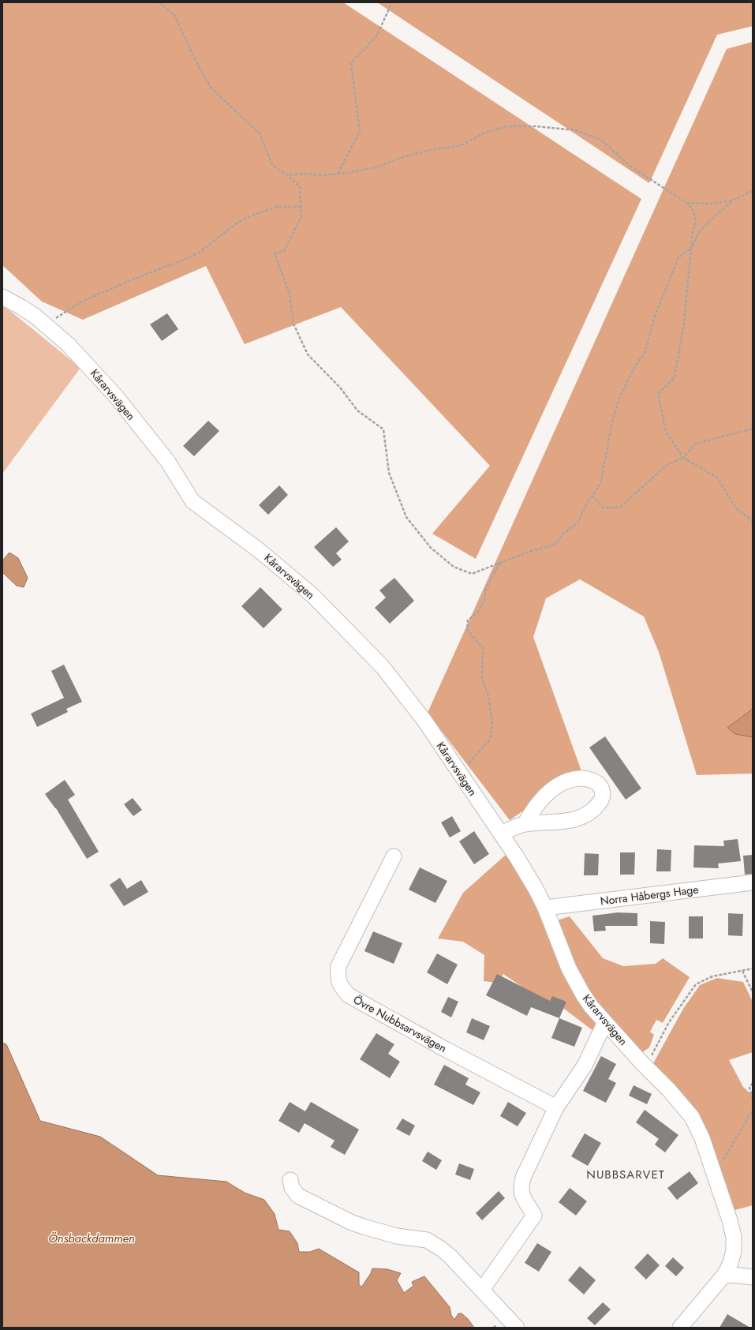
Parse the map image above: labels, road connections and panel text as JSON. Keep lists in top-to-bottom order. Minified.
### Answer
{"streets":{"street":["Kårarvsvägen","Norra Håbergs Hage","Övre Nubbsarvsvägen"]},"crossings":[["Kårarvsvägen","Norra Håbergs Hage"]],"districts":["NUBBSARVET"],"water":["Önsbackdammen"]}
